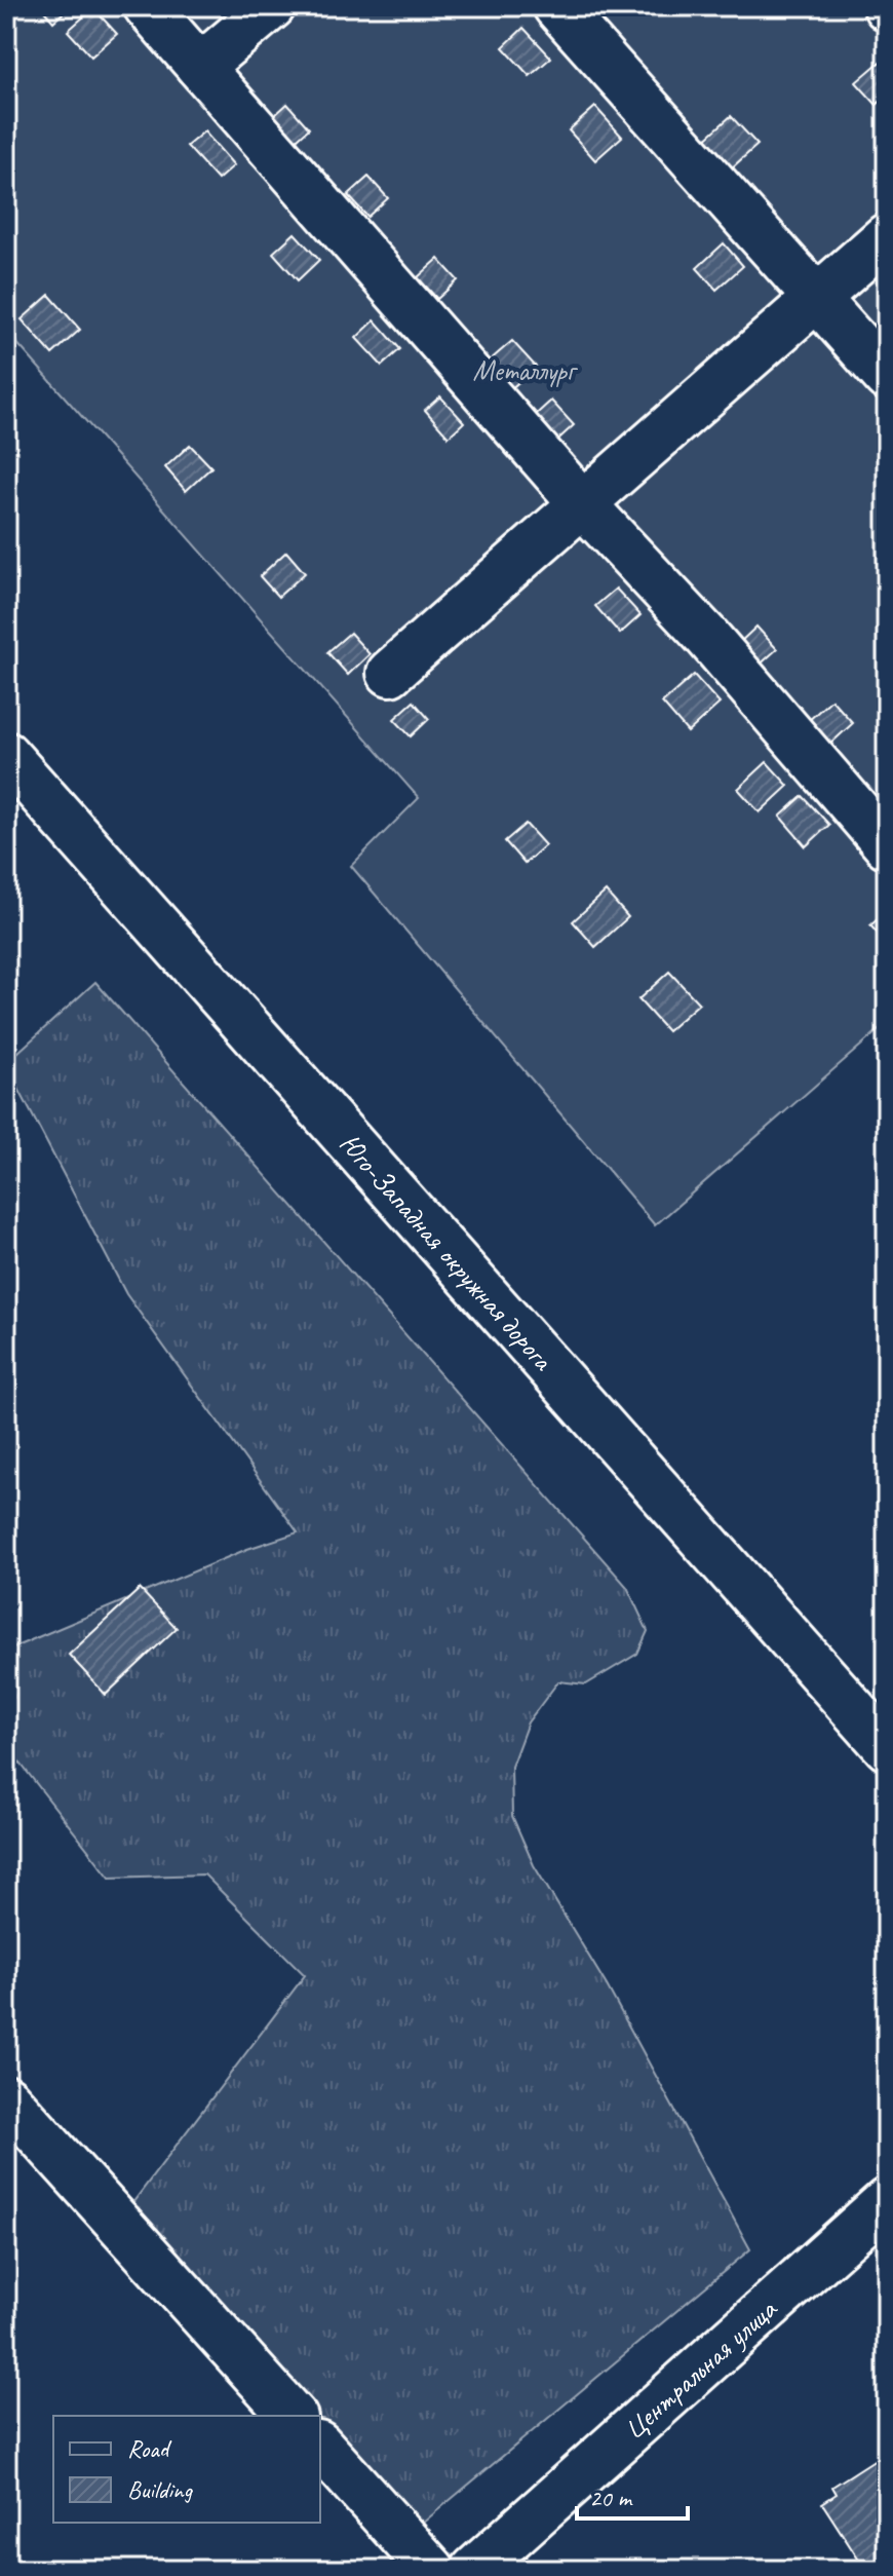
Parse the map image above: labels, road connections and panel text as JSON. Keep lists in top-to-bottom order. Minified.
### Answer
{"streets":{"main road":["Юго-Западная окружная дорога","Центральная улица"]},"parks":["Металлург"],"legend":["Road","Building"],"scale_bar":"20 m"}
